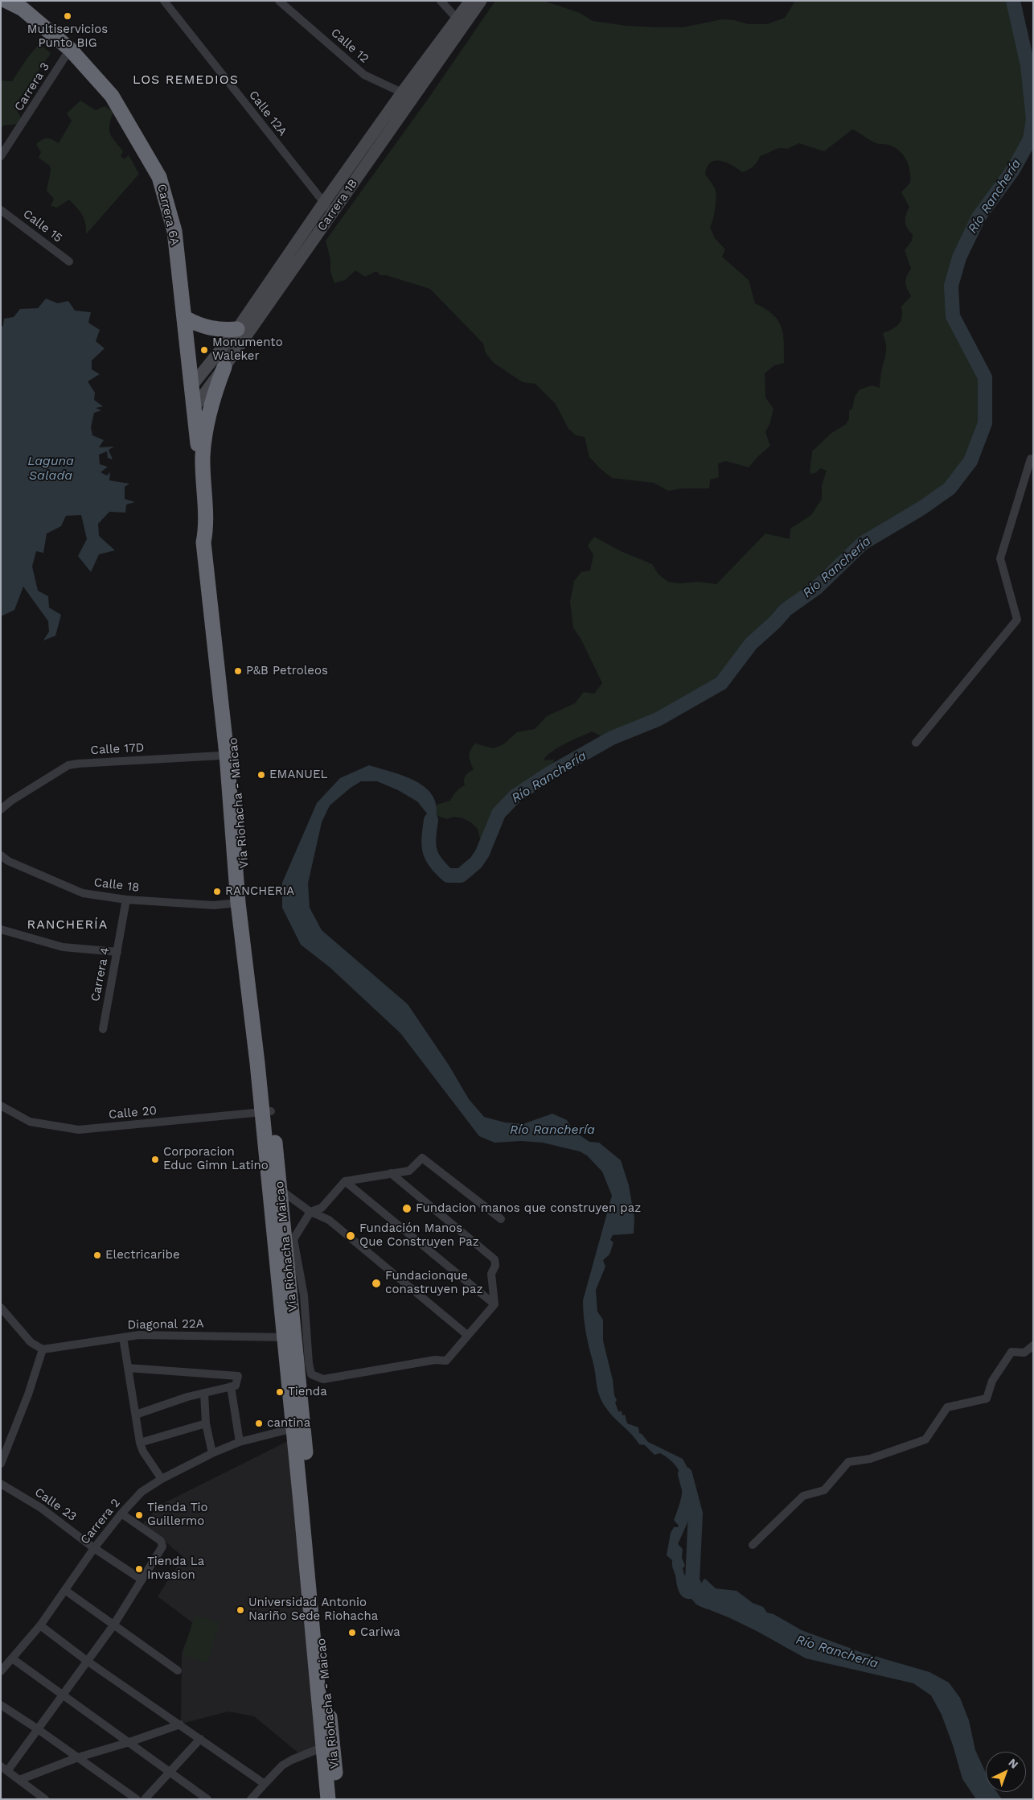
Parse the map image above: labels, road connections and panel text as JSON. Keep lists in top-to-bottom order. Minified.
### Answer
{"streets":{"highway":["Carrera 6A","Vía Riohacha - Maicao"],"street":["Calle 12","Carrera 3","Calle 12A","Carrera 1B","Calle 15","Calle 17D","Calle 18","Carrera 4","Calle 20","Diagonal 22A","Calle 23","Carrera 2"]},"crossings":[["Calle 12","Carrera 1B"],["Carrera 3","Carrera 6A"],["Calle 12A","Carrera 1B"],["Carrera 1B","Carrera 6A"],["Carrera 6A","Vía Riohacha - Maicao"],["Calle 17D","Vía Riohacha - Maicao"],["Vía Riohacha - Maicao","Calle 18"],["Vía Riohacha - Maicao","Calle 20"],["Vía Riohacha - Maicao","Diagonal 22A"],["Vía Riohacha - Maicao","Carrera 2"],["Calle 18","Carrera 4"],["Calle 23","Carrera 2"]],"districts":["LOS REMEDIOS","RANCHERÍA"],"water":["Río Ranchería","Laguna Salada"],"places":["Multiservicios Punto BIG","Monumento Waleker","P&B Petroleos","EMANUEL","RANCHERIA","Corporacion Educ Gimn Latino","Fundacion manos que construyen paz","Fundación Manos Que Construyen Paz","Electricaribe","Fundacionque conastruyen paz","Tienda","cantina","Tienda Tio Guillermo","Tienda La Invasion","Universidad Antonio Nariño Sede Riohacha","Cariwa"],"north":"top right"}
